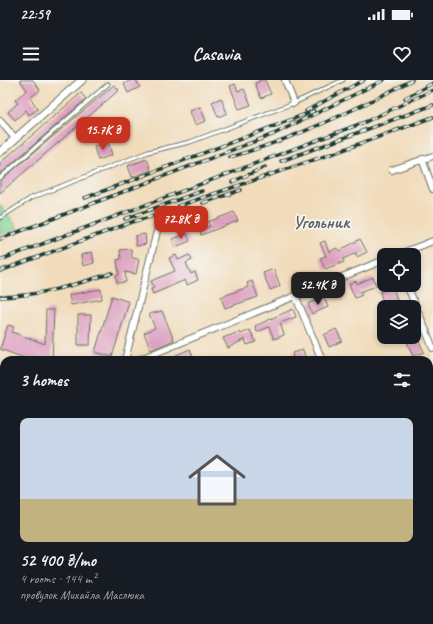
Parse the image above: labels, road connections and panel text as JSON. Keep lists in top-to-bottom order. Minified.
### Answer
{"districts":["Угольник"],"page":{"status":"22:59","header":"Casavia","price":["15.7K ₴","72.8K ₴","52.4K ₴"],"heading":"3 homes","list":[{"name":"52 400 ₴/mo","note":"4 rooms · 144 m² · провулок Михайла Маслюка"}]}}
